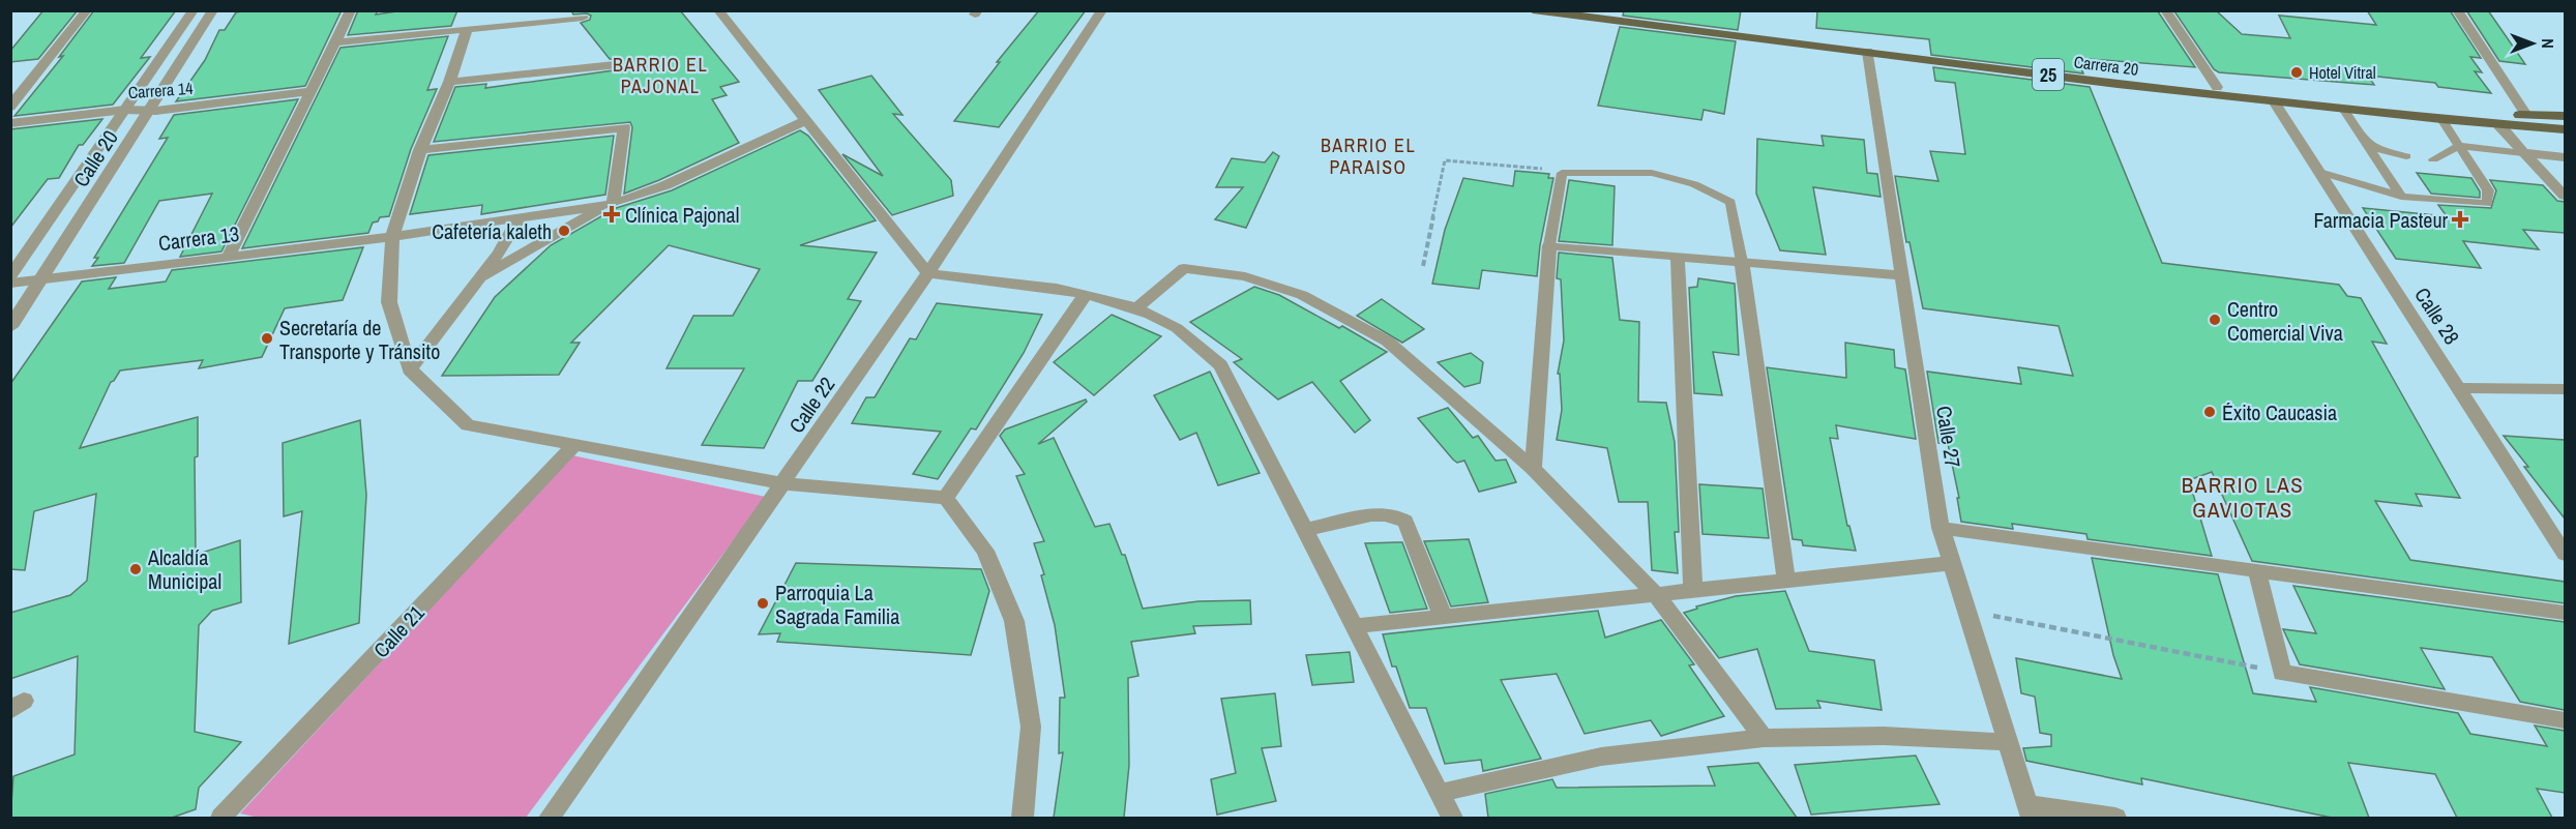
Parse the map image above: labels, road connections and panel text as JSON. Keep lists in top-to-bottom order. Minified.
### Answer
{"streets":{"main road":["Carrera 20","25"],"street":["Carrera 14","Calle 20","Carrera 13","Calle 28","Calle 22","Calle 27","Calle 21"]},"crossings":[["Carrera 20","Calle 28"],["Carrera 20","Calle 27"],["Carrera 14","Calle 20"],["Calle 20","Carrera 13"]],"districts":["BARRIO EL PAJONAL","BARRIO EL PARAISO","BARRIO LAS GAVIOTAS"],"places":{"other":["Hotel Vitral","Cafetería kaleth","Centro Comercial Viva","Secretaría de Transporte y Tránsito","Éxito Caucasia","Alcaldía Municipal","Parroquia La Sagrada Familia"],"health":["Clínica Pajonal","Farmacia Pasteur"]},"north":"right"}
